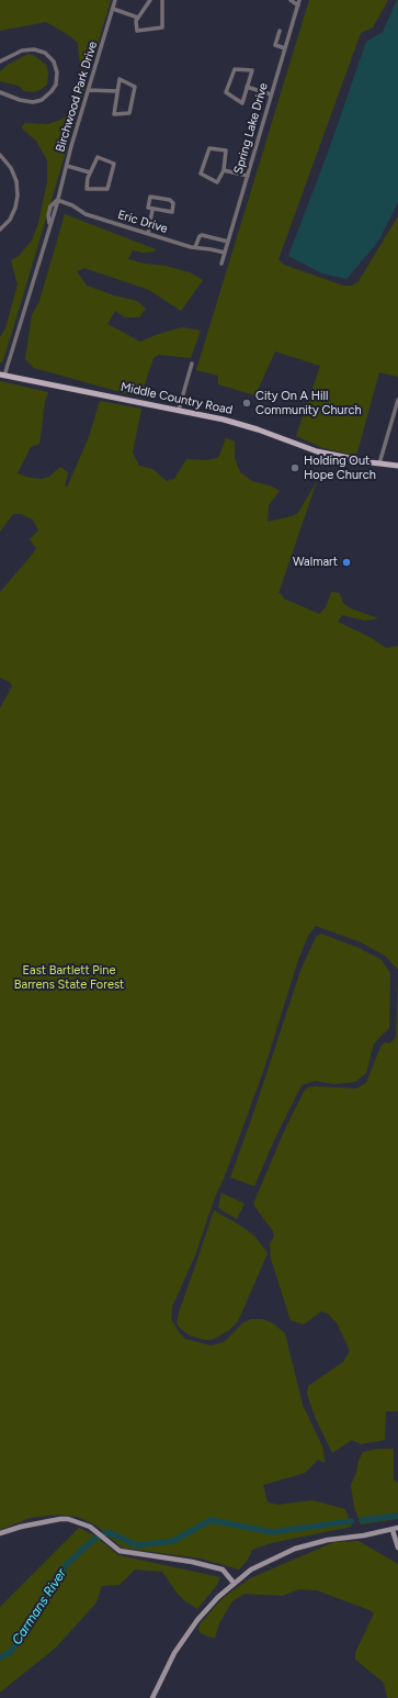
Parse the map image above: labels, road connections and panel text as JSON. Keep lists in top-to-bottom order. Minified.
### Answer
{"streets":{"main road":["Middle Country Road"],"street":["Birchwood Park Drive","Spring Lake Drive","Eric Drive"]},"crossings":[["Birchwood Park Drive","Eric Drive"],["Birchwood Park Drive","Middle Country Road"],["Spring Lake Drive","Eric Drive"]],"water":["Carmans River"],"parks":["East Bartlett Pine Barrens State Forest"],"places":["City On A Hill Community Church","Holding Out Hope Church","Walmart"]}
